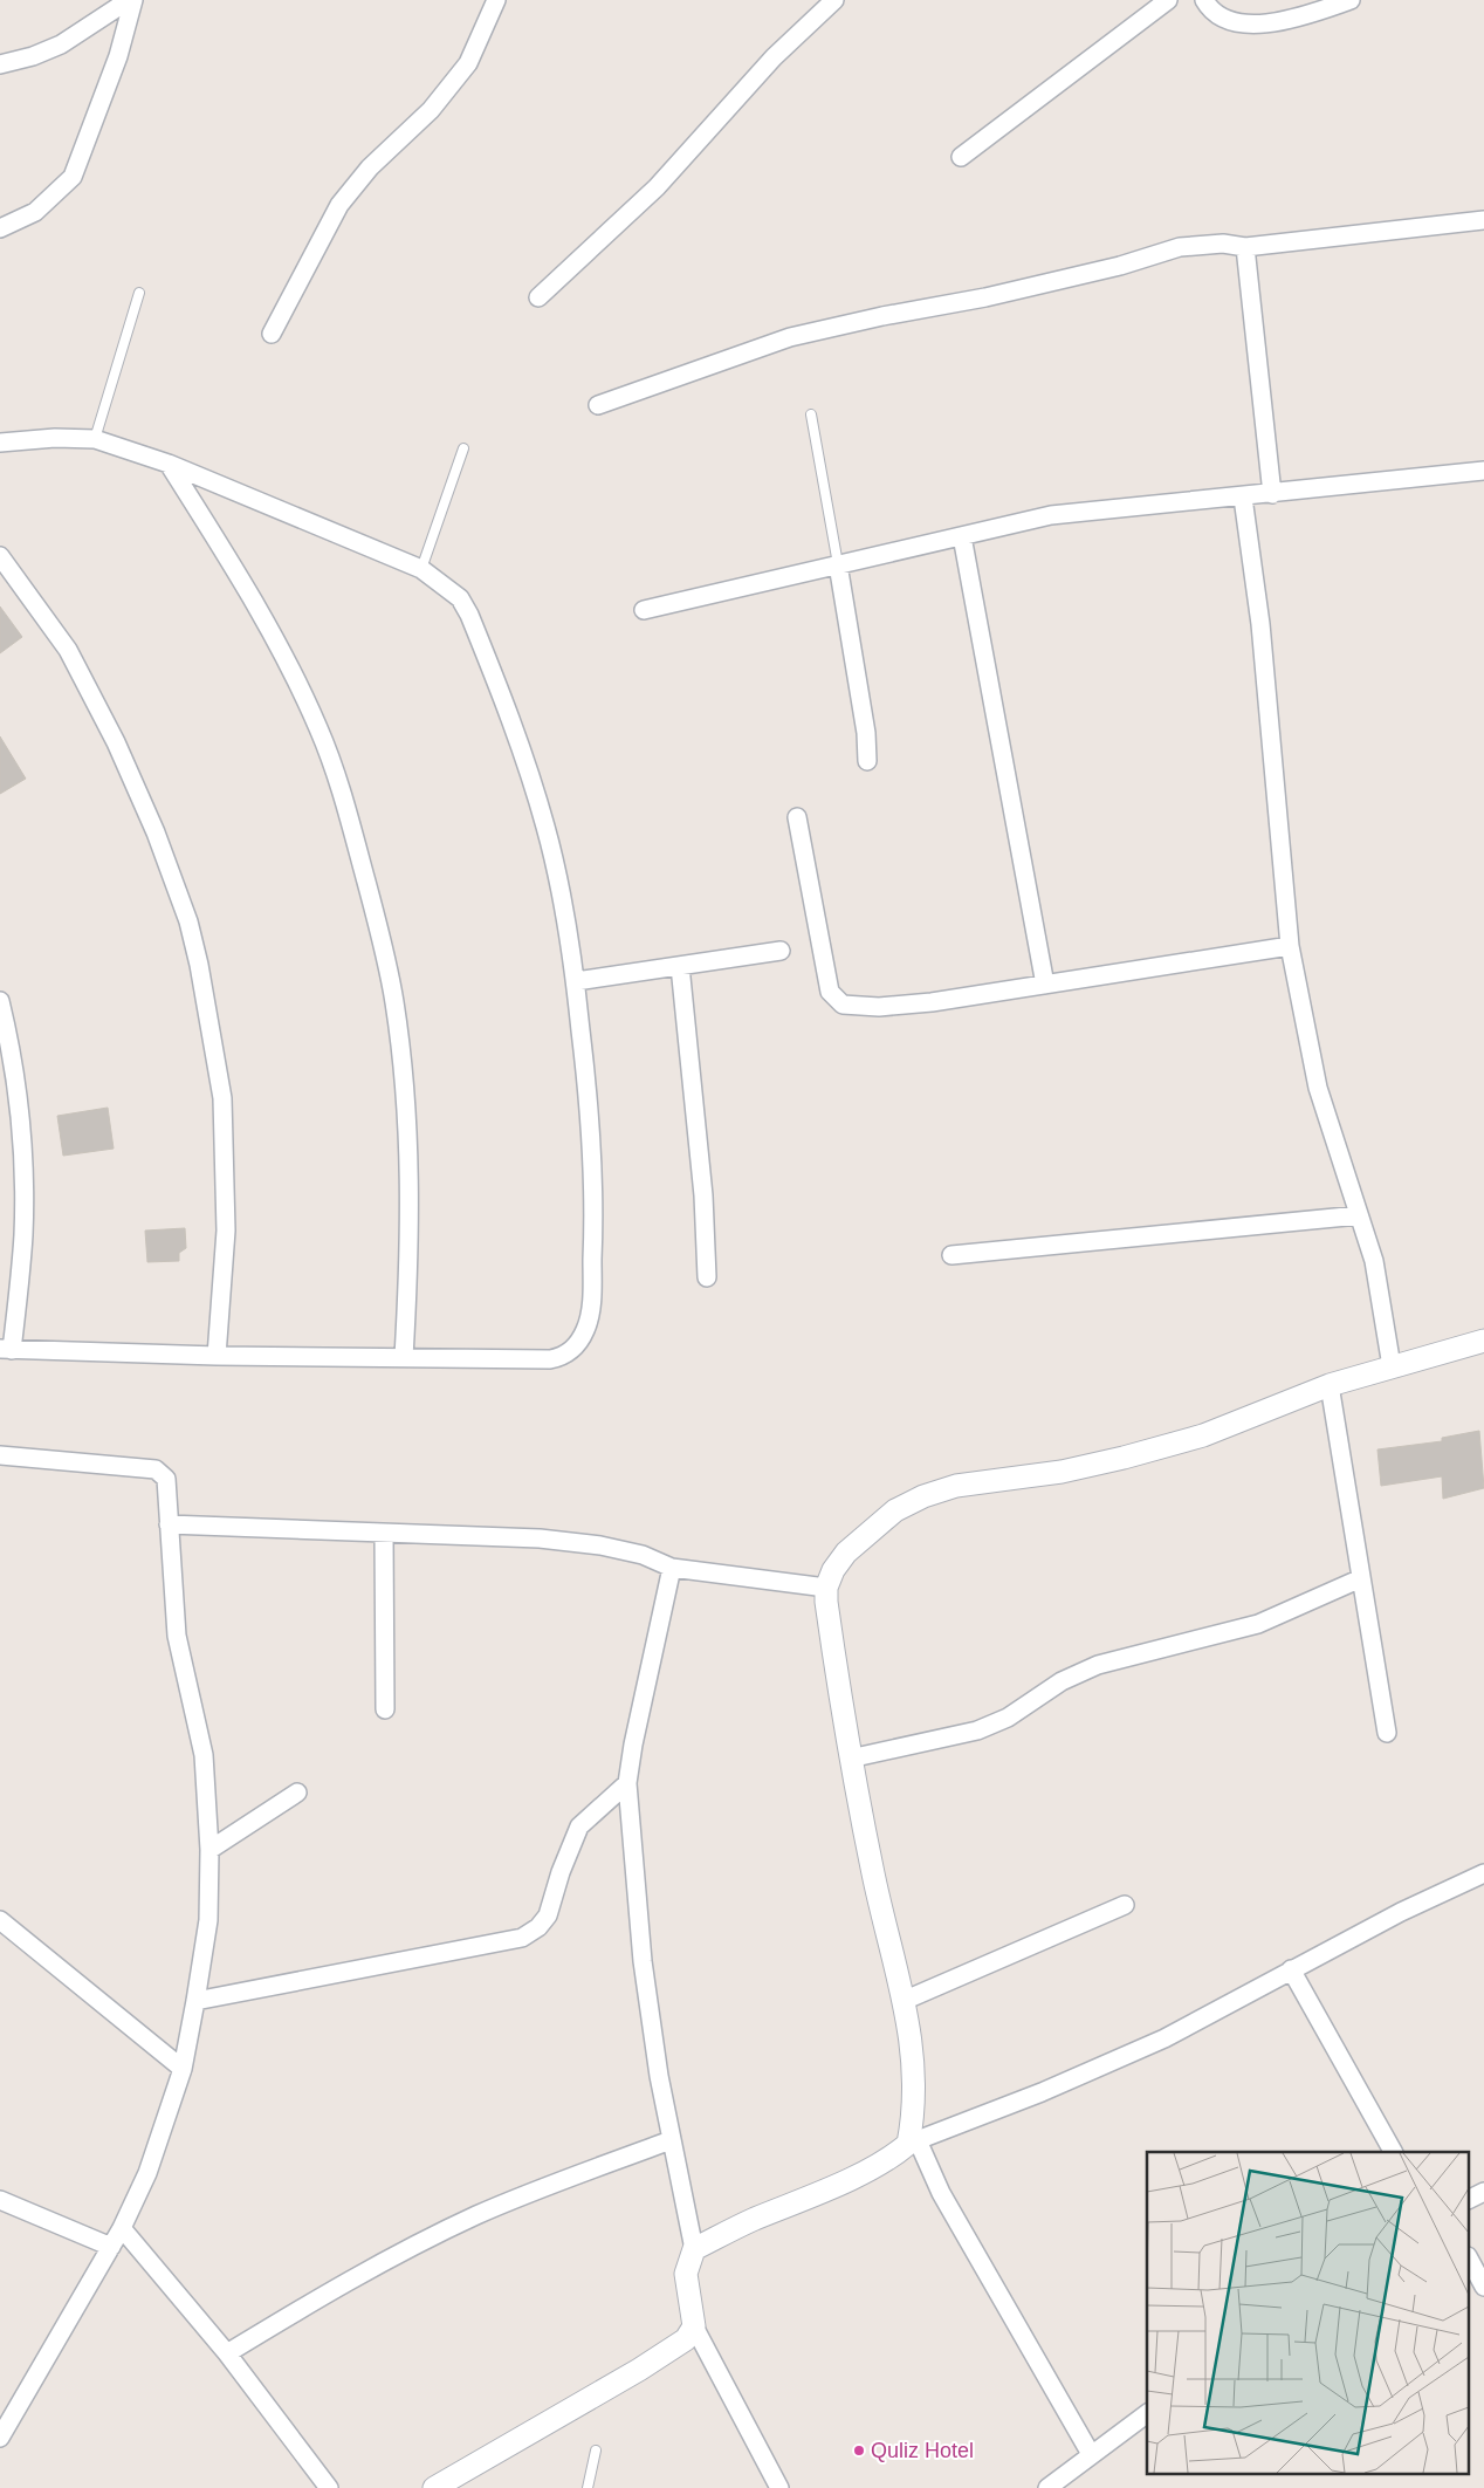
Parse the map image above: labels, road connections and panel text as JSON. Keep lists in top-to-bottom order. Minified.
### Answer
{"places":["Quliz Hotel"]}
